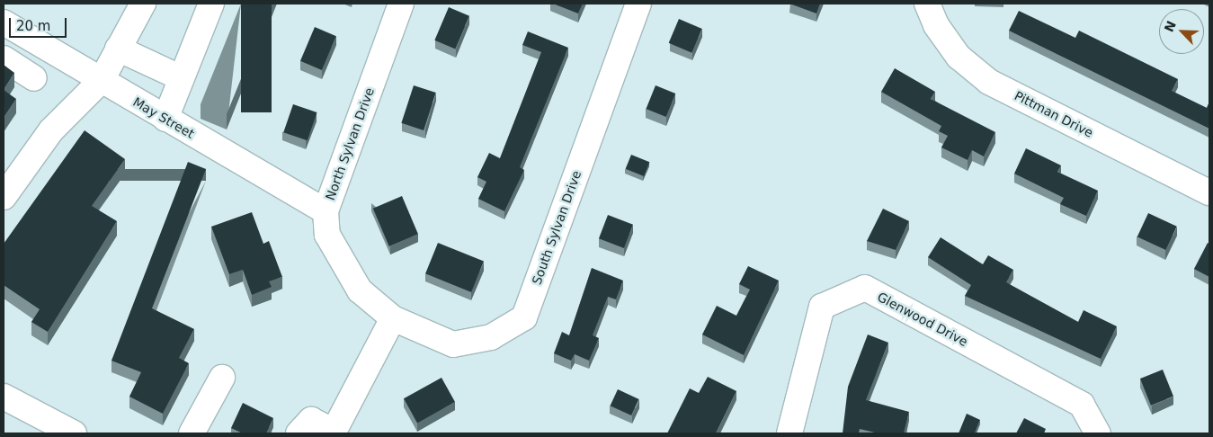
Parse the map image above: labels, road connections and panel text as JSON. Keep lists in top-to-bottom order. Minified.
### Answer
{"streets":{"street":["Pittman Drive","May Street","North Sylvan Drive","South Sylvan Drive","Glenwood Drive"]},"crossings":[["May Street","North Sylvan Drive"],["North Sylvan Drive","South Sylvan Drive"]],"scale_bar":"20 m","north":"top left"}
